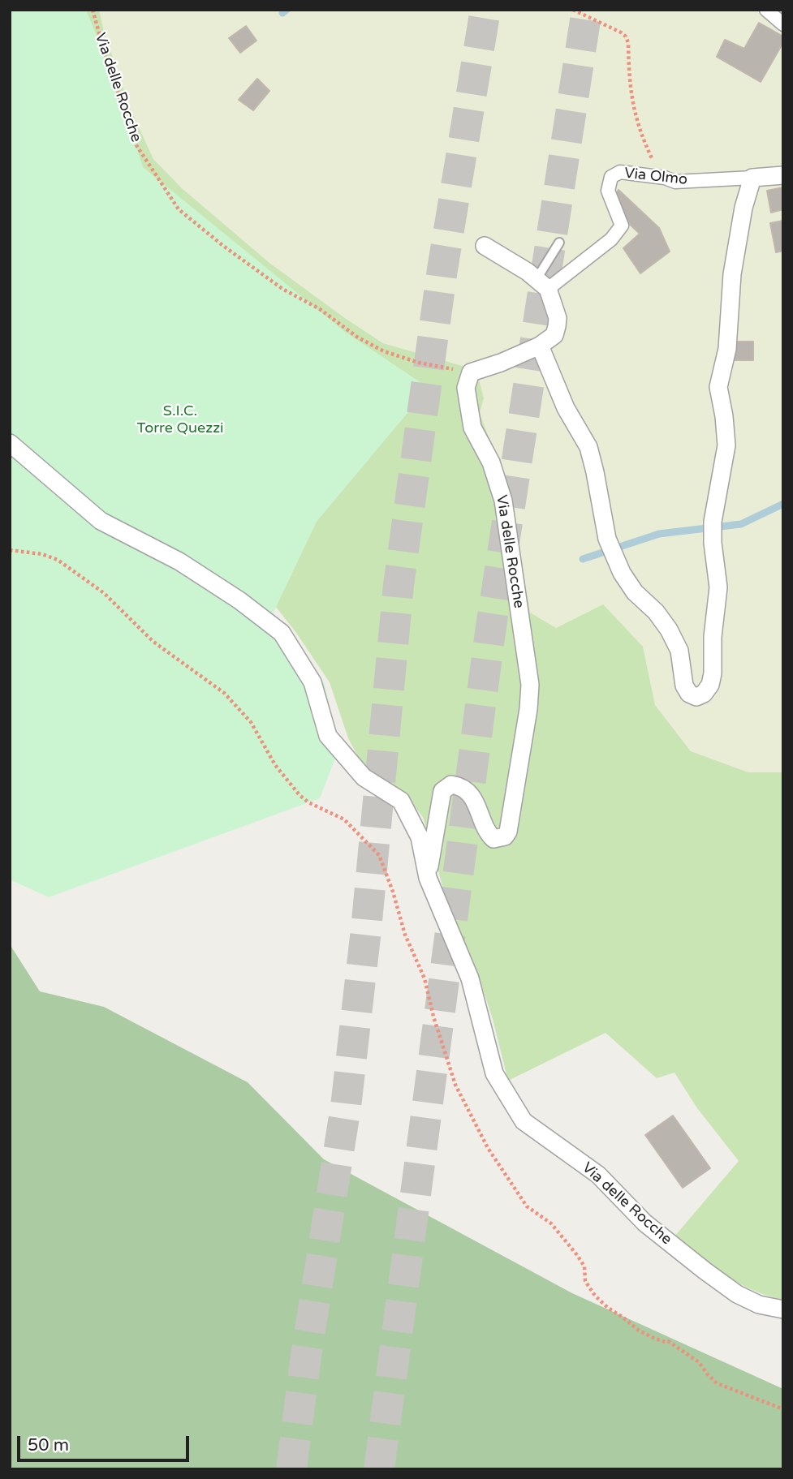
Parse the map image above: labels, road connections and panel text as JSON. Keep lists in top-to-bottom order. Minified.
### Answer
{"streets":{"street":["Via delle Rocche","Via Olmo"]},"parks":["S.I.C. Torre Quezzi"],"scale_bar":"50 m"}
